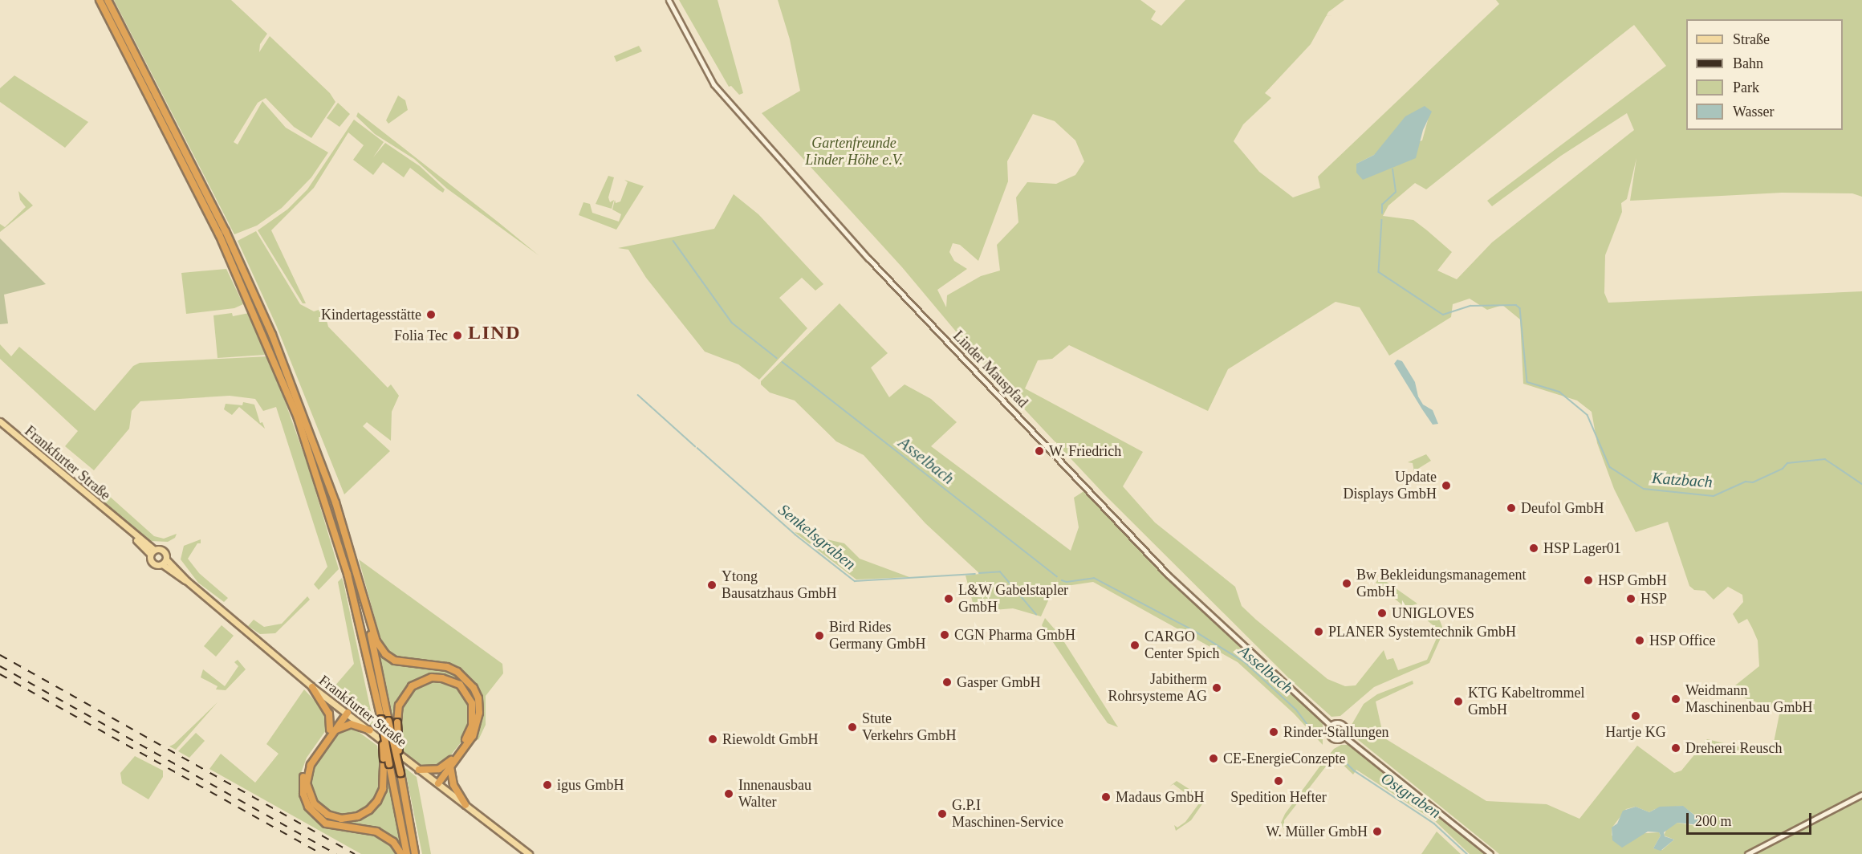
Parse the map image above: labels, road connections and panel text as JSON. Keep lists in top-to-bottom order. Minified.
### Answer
{"streets":{"main road":["Frankfurter Straße"],"street":["Linder Mauspfad"]},"districts":["LIND"],"water":["Asselbach","Katzbach","Senkelsgraben","Ostgraben"],"parks":["Gartenfreunde Linder Höhe e.V."],"places":["Kindertagesstätte","Folia Tec","W. Friedrich","Update Displays GmbH","Deufol GmbH","HSP Lager01","HSP GmbH","Bw Bekleidungsmanagement GmbH","Ytong Bausatzhaus GmbH","L&W Gabelstapler GmbH","HSP","UNIGLOVES","PLANER Systemtechnik GmbH","CGN Pharma GmbH","Bird Rides Germany GmbH","HSP Office","CARGO Center Spich","Gasper GmbH","Jabitherm Rohrsysteme AG","Weidmann Maschinenbau GmbH","KTG Kabeltrommel GmbH","Hartje KG","Stute Verkehrs GmbH","Rinder-Stallungen","Riewoldt GmbH","Dreherei Reusch","CE-EnergieConzepte","Spedition Hefter","igus GmbH","Innenausbau Walter","Madaus GmbH","G.P.I Maschinen-Service","W. Müller GmbH"],"legend":["Straße","Bahn","Park","Wasser"],"scale_bar":"200 m"}
